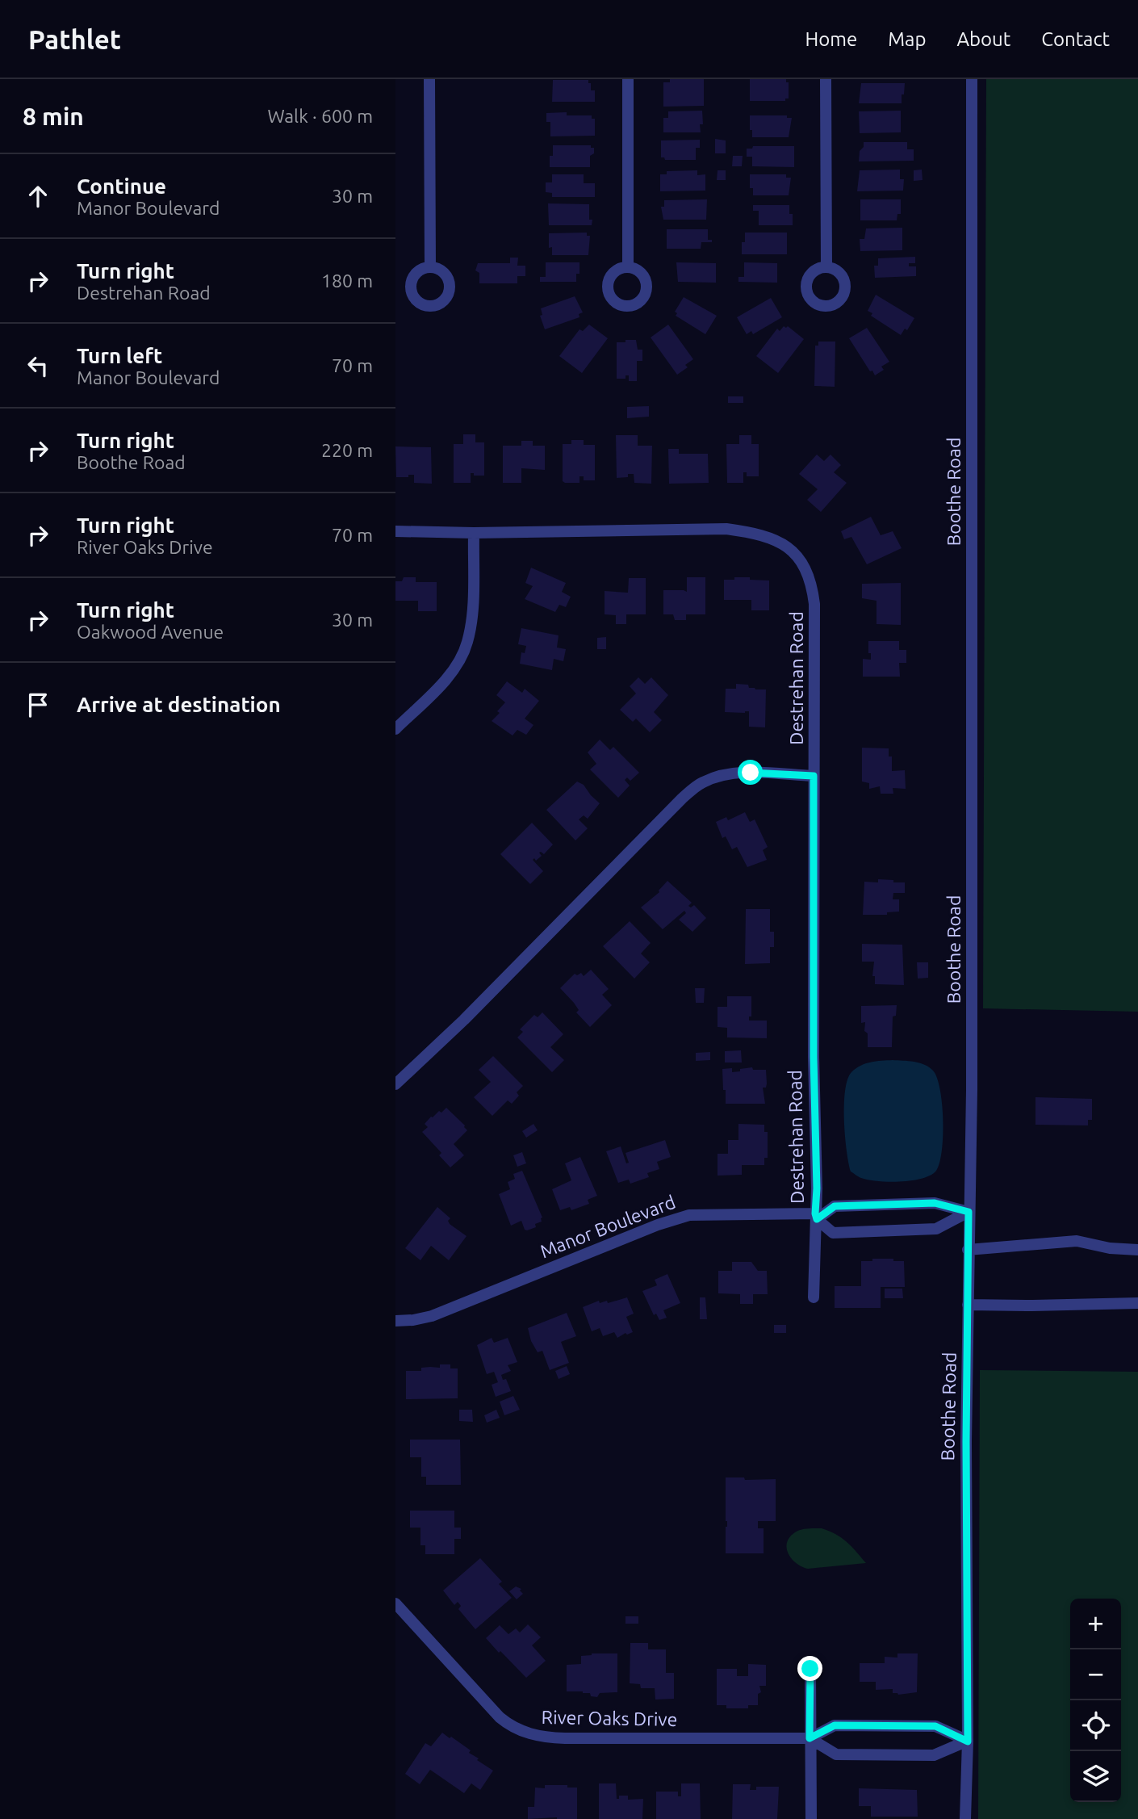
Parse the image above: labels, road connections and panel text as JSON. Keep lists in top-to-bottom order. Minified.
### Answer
{"streets":{"street":["Boothe Road","Destrehan Road","Manor Boulevard","River Oaks Drive"]},"crossings":[["Boothe Road","Manor Boulevard"],["Boothe Road","River Oaks Drive"],["Destrehan Road","Manor Boulevard"]],"page":{"header":"Pathlet","nav":["Home","Map","About","Contact"],"heading":["8 min","Walk · 600 m"],"list":[["Continue","Manor Boulevard","30 m"],["Turn right","Destrehan Road","180 m"],["Turn left","Manor Boulevard","70 m"],["Turn right","Boothe Road","220 m"],["Turn right","River Oaks Drive","70 m"],["Turn right","Oakwood Avenue","30 m"],"Arrive at destination"],"map_buttons":["+","−"]}}
